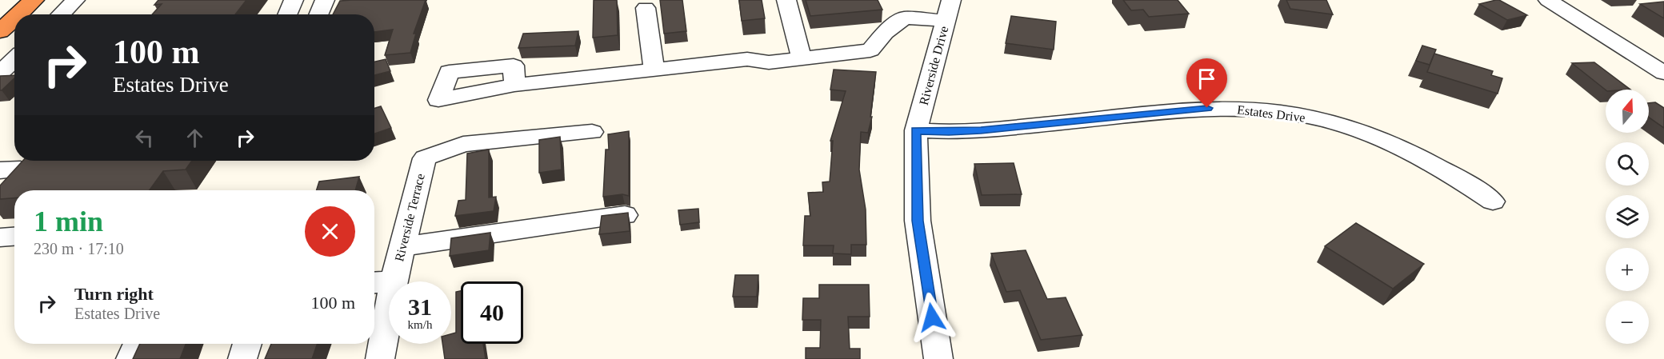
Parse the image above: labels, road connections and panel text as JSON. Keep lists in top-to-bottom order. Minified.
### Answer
{"streets":{"street":["Riverside Drive","Estates Drive","Riverside Terrace"]},"crossings":[["Riverside Drive","Estates Drive"]],"north":"top","page":{"turn":["100 m","Estates Drive"],"map_buttons":["+","−"],"heading":["1 min","230 m · 17:10"],"list":[{"name":"Turn right","note":"Estates Drive","value":"100 m"}],"speed":"31 km/h","limit":"40"}}
